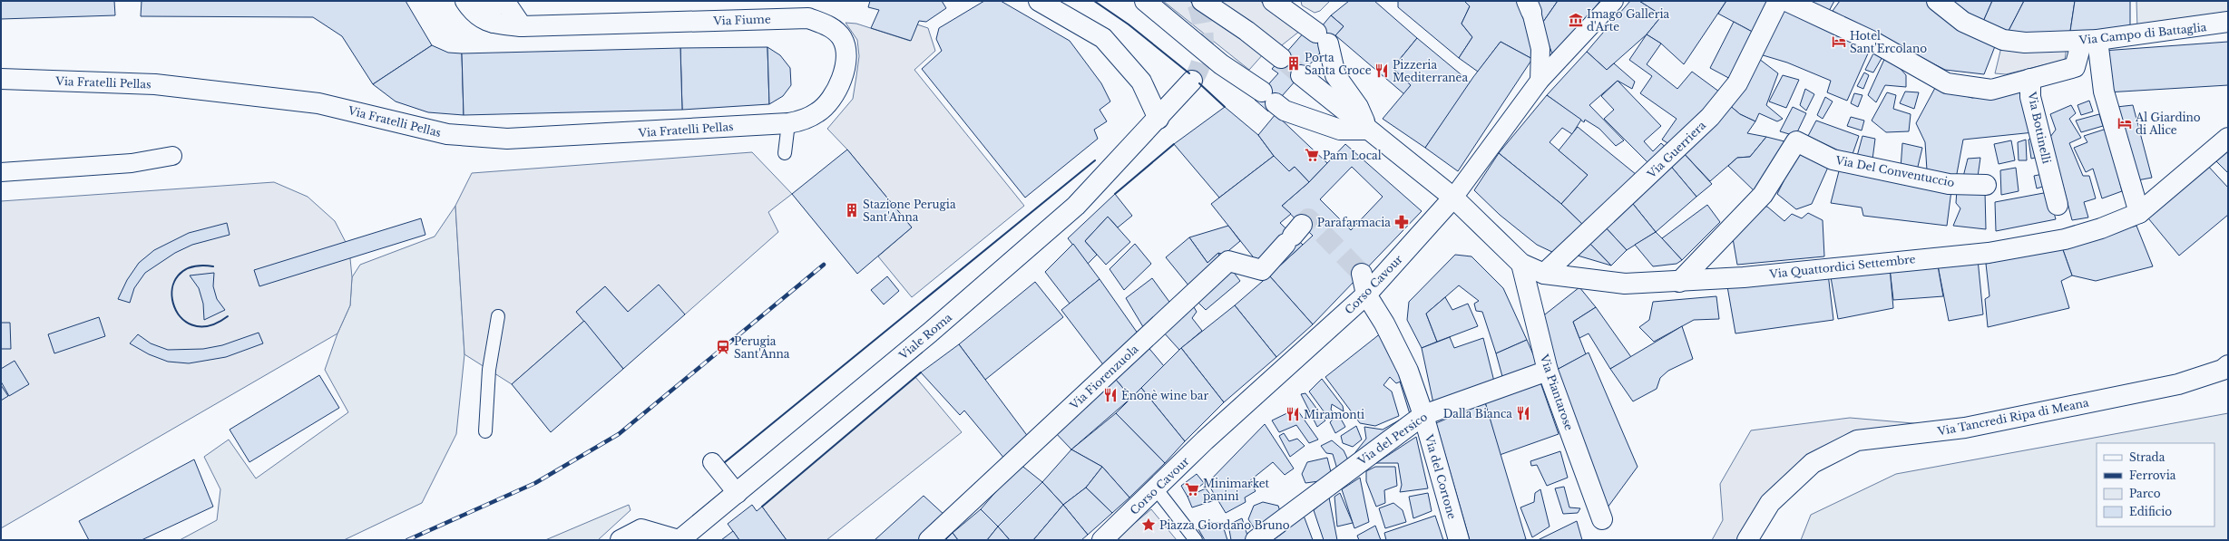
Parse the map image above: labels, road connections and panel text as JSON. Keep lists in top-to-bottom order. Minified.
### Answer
{"streets":{"street":["Via Fiume","Via Campo di Battaglia","Via Fratelli Pellas","Via Bottinelli","Via Guerriera","Via Del Conventuccio","Via Quattordici Settembre","Corso Cavour","Viale Roma","Via Fiorenzuola","Via Piantarose","Via Tancredi Ripa di Meana","Via del Persico","Via del Cortone"]},"crossings":[["Via Fiume","Via Fratelli Pellas"],["Via Campo di Battaglia","Via Bottinelli"],["Via Guerriera","Via Quattordici Settembre"],["Via Del Conventuccio","Via Quattordici Settembre"],["Via Quattordici Settembre","Corso Cavour"],["Via Quattordici Settembre","Via Piantarose"],["Corso Cavour","Via del Cortone"],["Via Piantarose","Via del Persico"],["Via del Persico","Via del Cortone"]],"places":{"museum":["Imago Galleria d'Arte"],"hotel":["Hotel Sant'Ercolano","Al Giardino di Alice"],"building":["Porta Santa Croce","Stazione Perugia Sant'Anna"],"restaurant":["Pizzeria Mediterranea","Ènonè wine bar","Dalla Bianca","Miramonti"],"supermarket":["Pam Local","Minimarket panini"],"pharmacy":["Parafarmacia"],"station":["Perugia Sant'Anna"],"place":["Piazza Giordano Bruno"]},"legend":["Strada","Ferrovia","Parco","Edificio"]}
